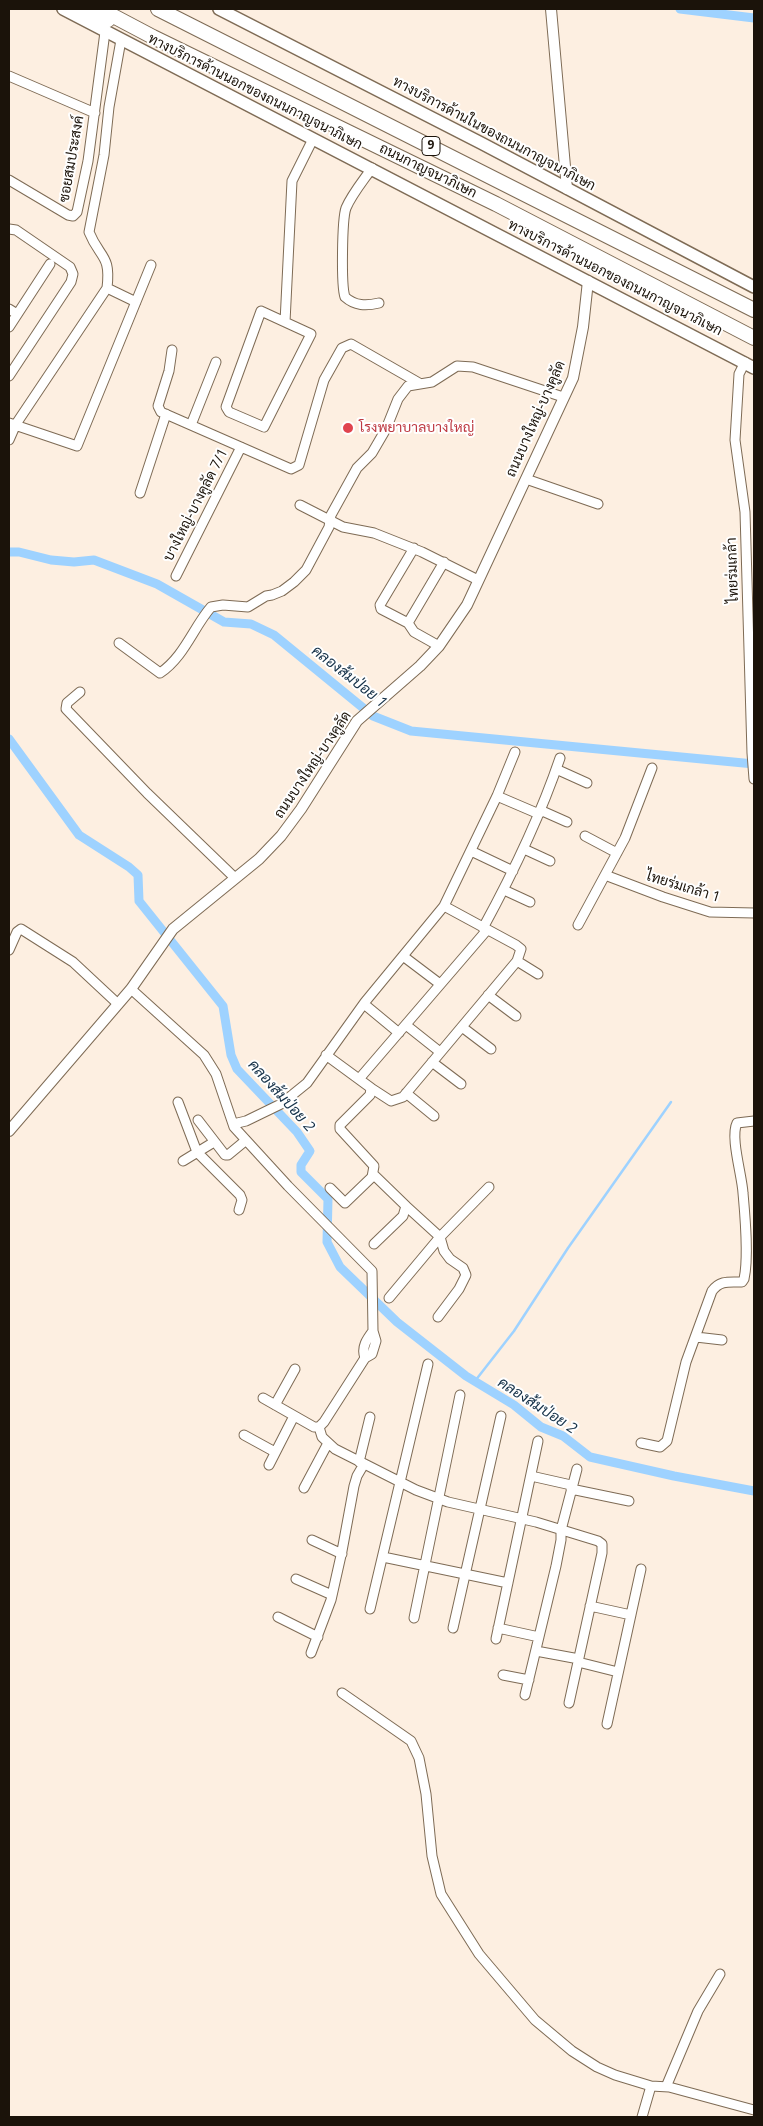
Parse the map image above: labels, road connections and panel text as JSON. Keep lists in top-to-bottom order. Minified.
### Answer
{"streets":{"highway":["9","ถนนกาญจนาภิเษก"],"main road":["ทางบริการด้านนอกของถนนกาญจนาภิเษก","ทางบริการด้านในของถนนกาญจนาภิเษก"],"street":["ซอยสมประสงค์","ถนนบางใหญ่-บางคูลัด","บางใหญ่-บางคูลัด 7/1","ไทยร่มเกล้า","ไทยร่มเกล้า 1"]},"crossings":[["ทางบริการด้านนอกของถนนกาญจนาภิเษก","ซอยสมประสงค์"],["ทางบริการด้านนอกของถนนกาญจนาภิเษก","ถนนบางใหญ่-บางคูลัด"],["ทางบริการด้านนอกของถนนกาญจนาภิเษก","ไทยร่มเกล้า"]],"water":["คลองส้มป่อย 1","คลองส้มป่อย 2"],"places":["โรงพยาบาลบางใหญ่"]}
